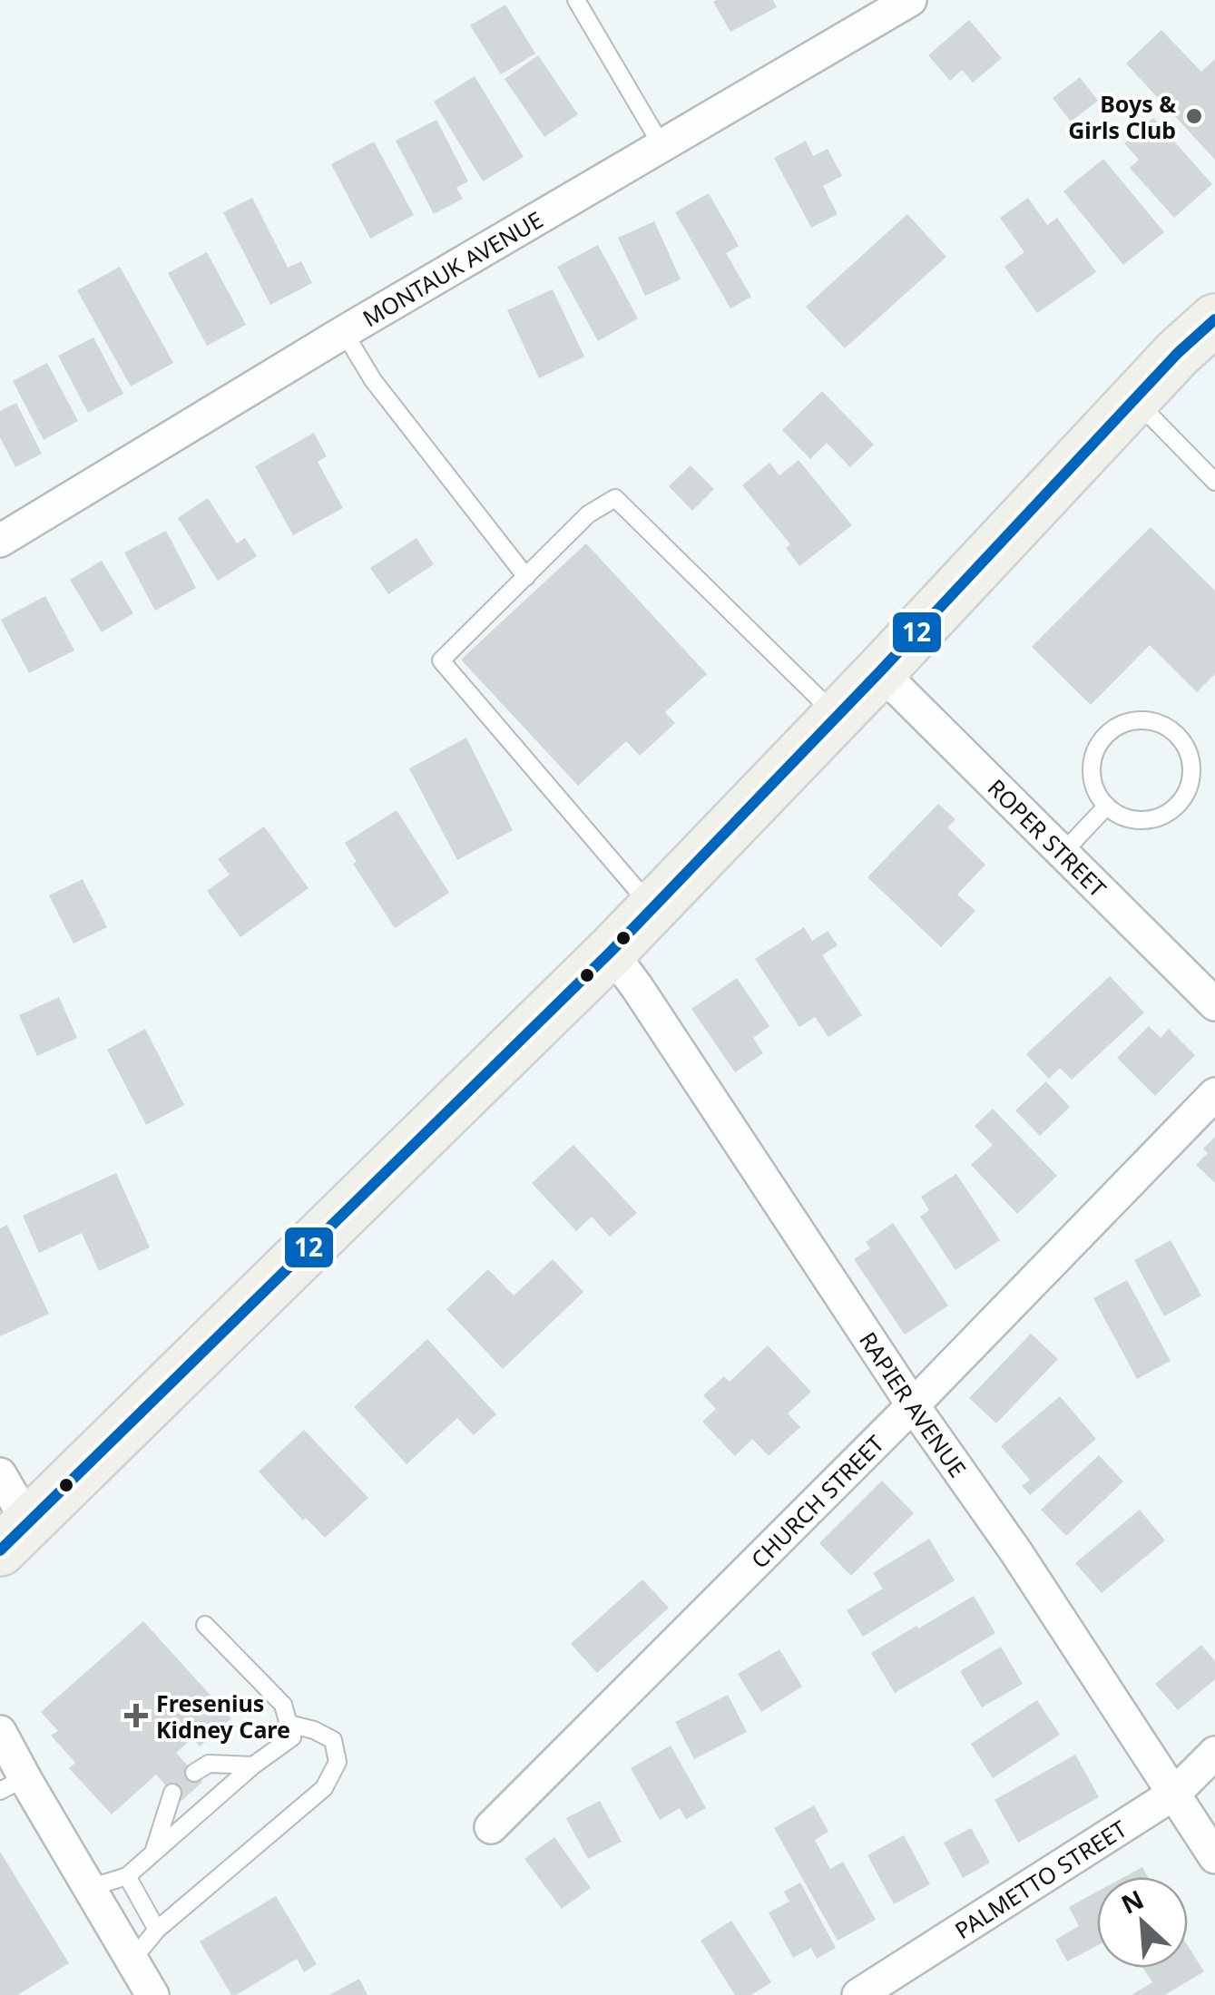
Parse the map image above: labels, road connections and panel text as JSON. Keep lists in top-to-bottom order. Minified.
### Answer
{"streets":{"street":["MONTAUK AVENUE","ROPER STREET","RAPIER AVENUE","CHURCH STREET","PALMETTO STREET"]},"crossings":[["RAPIER AVENUE","CHURCH STREET"],["RAPIER AVENUE","PALMETTO STREET"]],"places":{"other":["Boys & Girls Club"],"health":["Fresenius Kidney Care"]},"lines":["transit line 12"],"north":"top left"}
